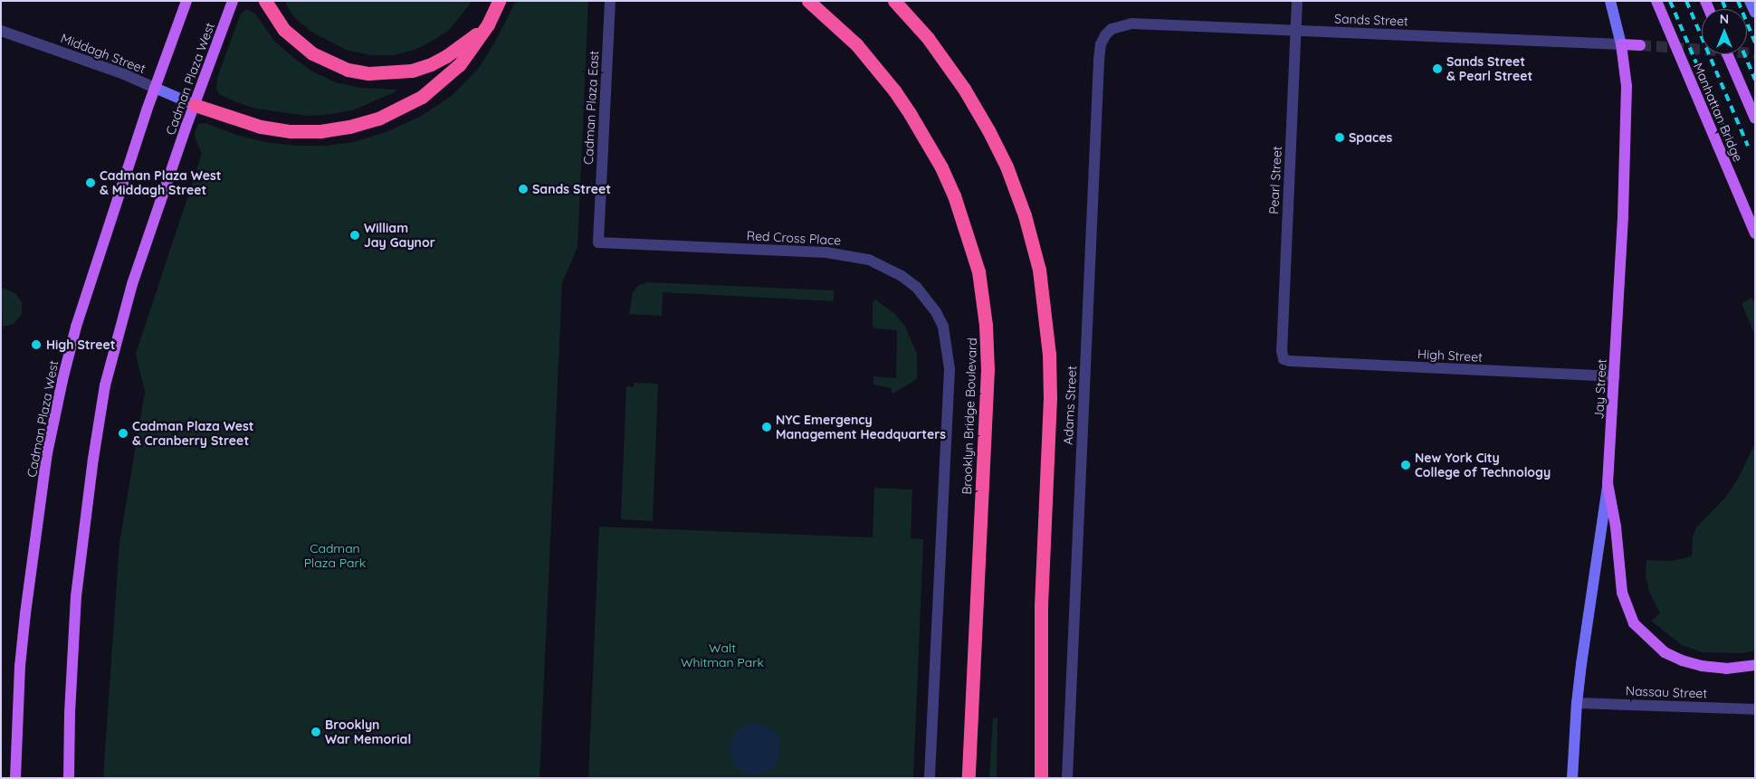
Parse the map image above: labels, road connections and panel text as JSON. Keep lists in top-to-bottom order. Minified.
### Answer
{"streets":{"highway":["Brooklyn Bridge Boulevard"],"main road":["Sands Street","Middagh Street","Cadman Plaza West","Manhattan Bridge","Jay Street"],"street":["Cadman Plaza East","Pearl Street","Red Cross Place","High Street","Adams Street","Nassau Street"]},"crossings":[["Sands Street","Pearl Street"],["Sands Street","Jay Street"],["Sands Street","Adams Street"],["Middagh Street","Cadman Plaza West"],["Cadman Plaza East","Red Cross Place"],["Pearl Street","High Street"],["High Street","Jay Street"],["Jay Street","Nassau Street"]],"parks":["Cadman Plaza Park","Walt Whitman Park"],"places":["Sands Street & Pearl Street","Spaces","Cadman Plaza West & Middagh Street","Sands Street","William Jay Gaynor","High Street","NYC Emergency Management Headquarters","Cadman Plaza West & Cranberry Street","New York City College of Technology","Brooklyn War Memorial"],"north":"top"}
